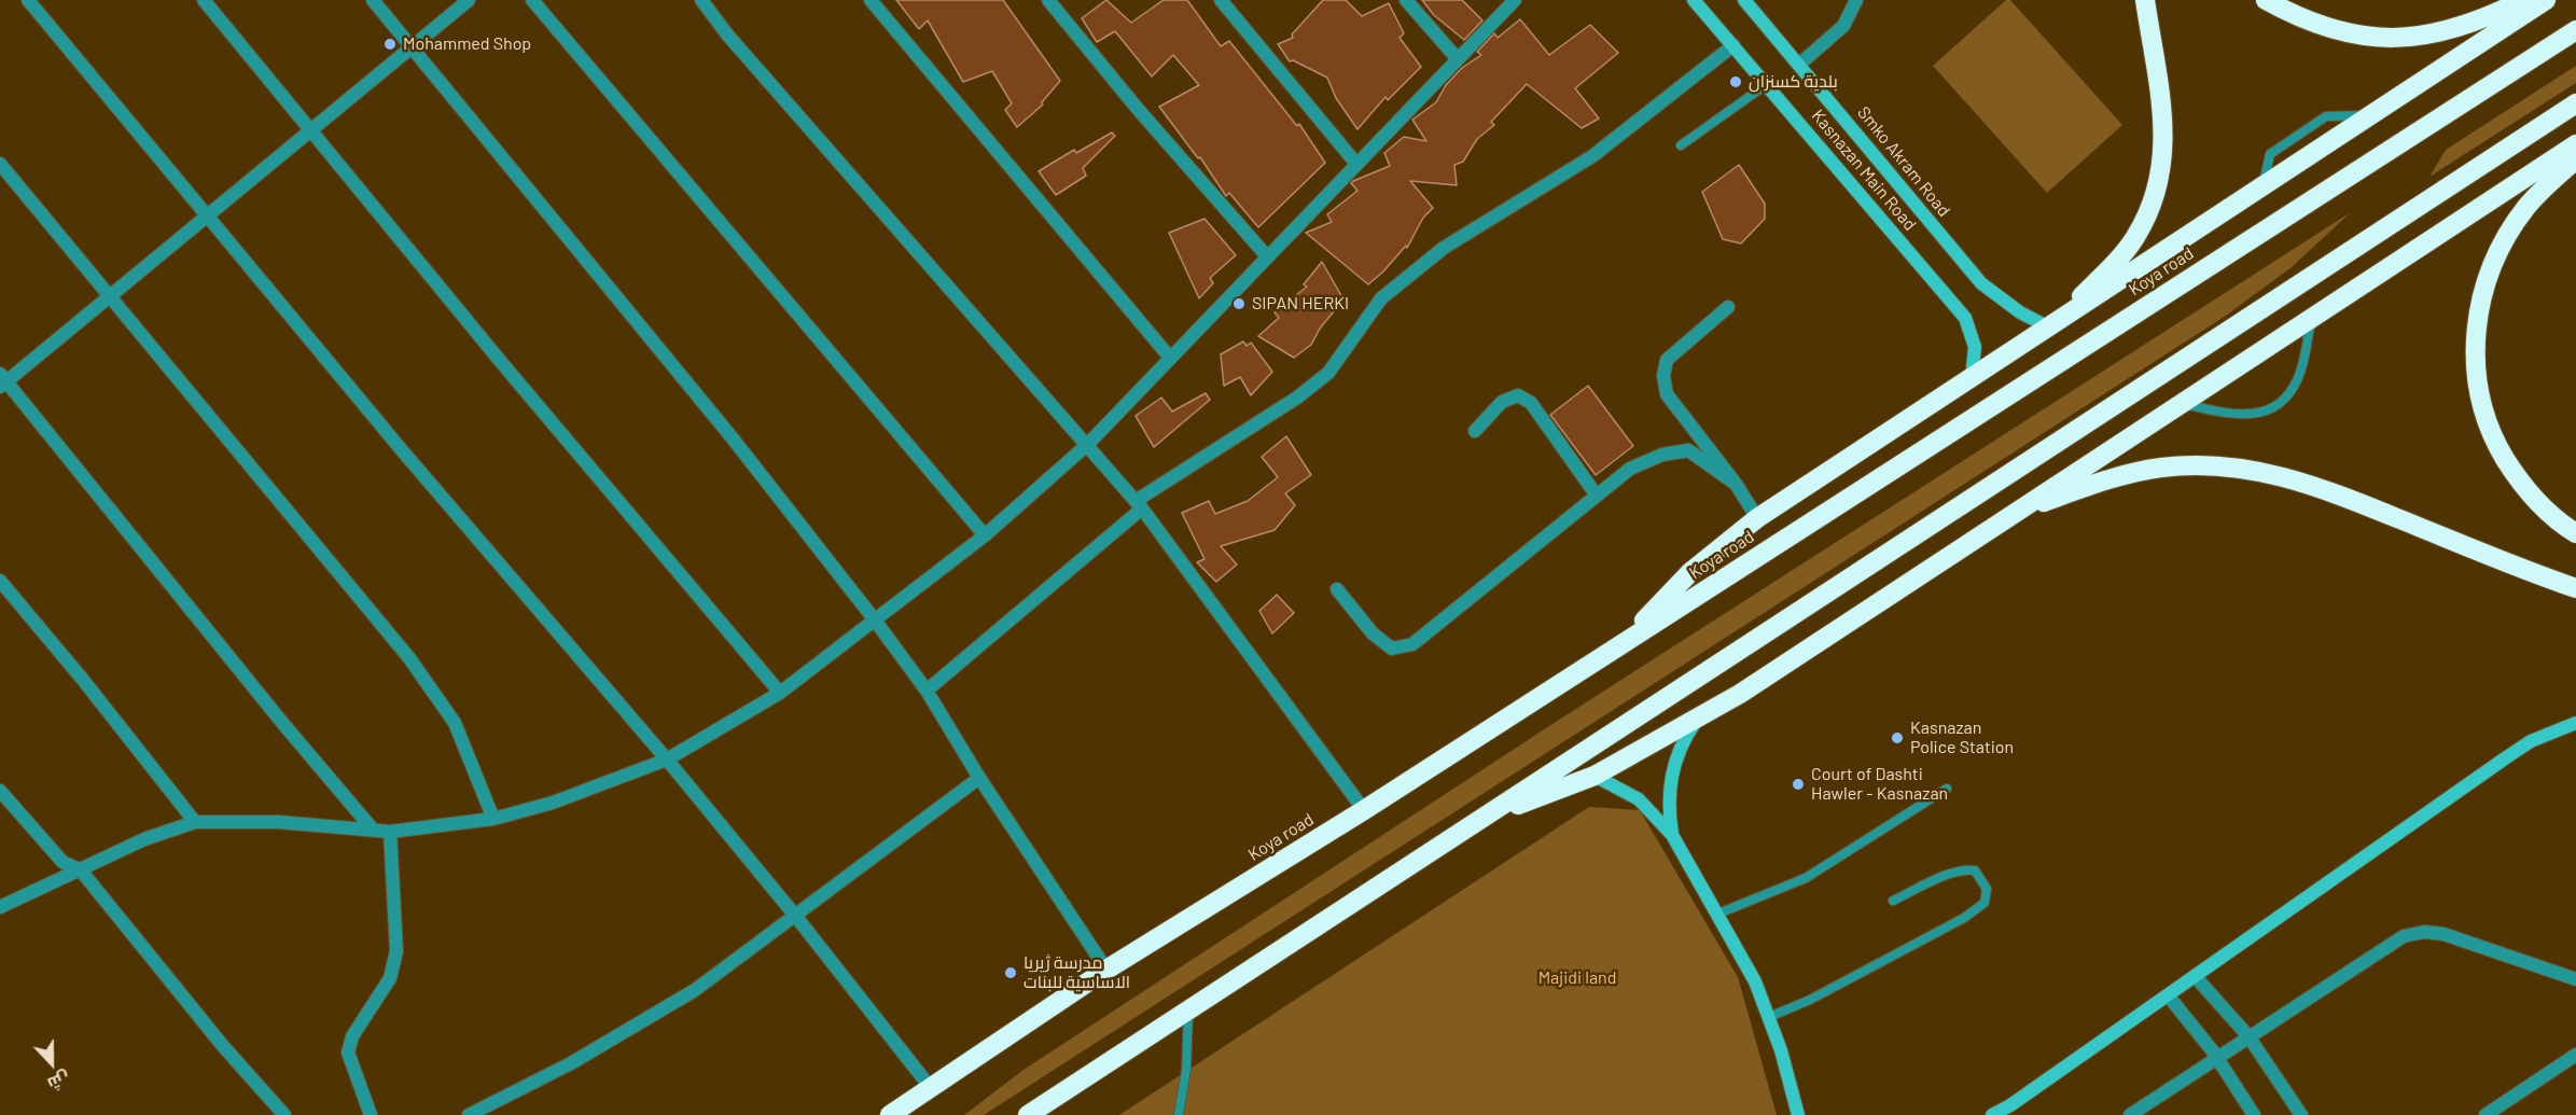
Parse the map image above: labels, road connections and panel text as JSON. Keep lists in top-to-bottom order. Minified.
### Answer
{"streets":{"highway":["Koya road"],"street":["Smko Akram Road","Kasnazan Main Road"]},"parks":["Majidi land"],"places":["Mohammed Shop","بلدية كسنزان","SIPAN HERKI","Kasnazan Police Station","Court of Dashti Hawler - Kasnazan","مدرسة ژيريا الاساسية للبنات"],"north":"bottom"}
